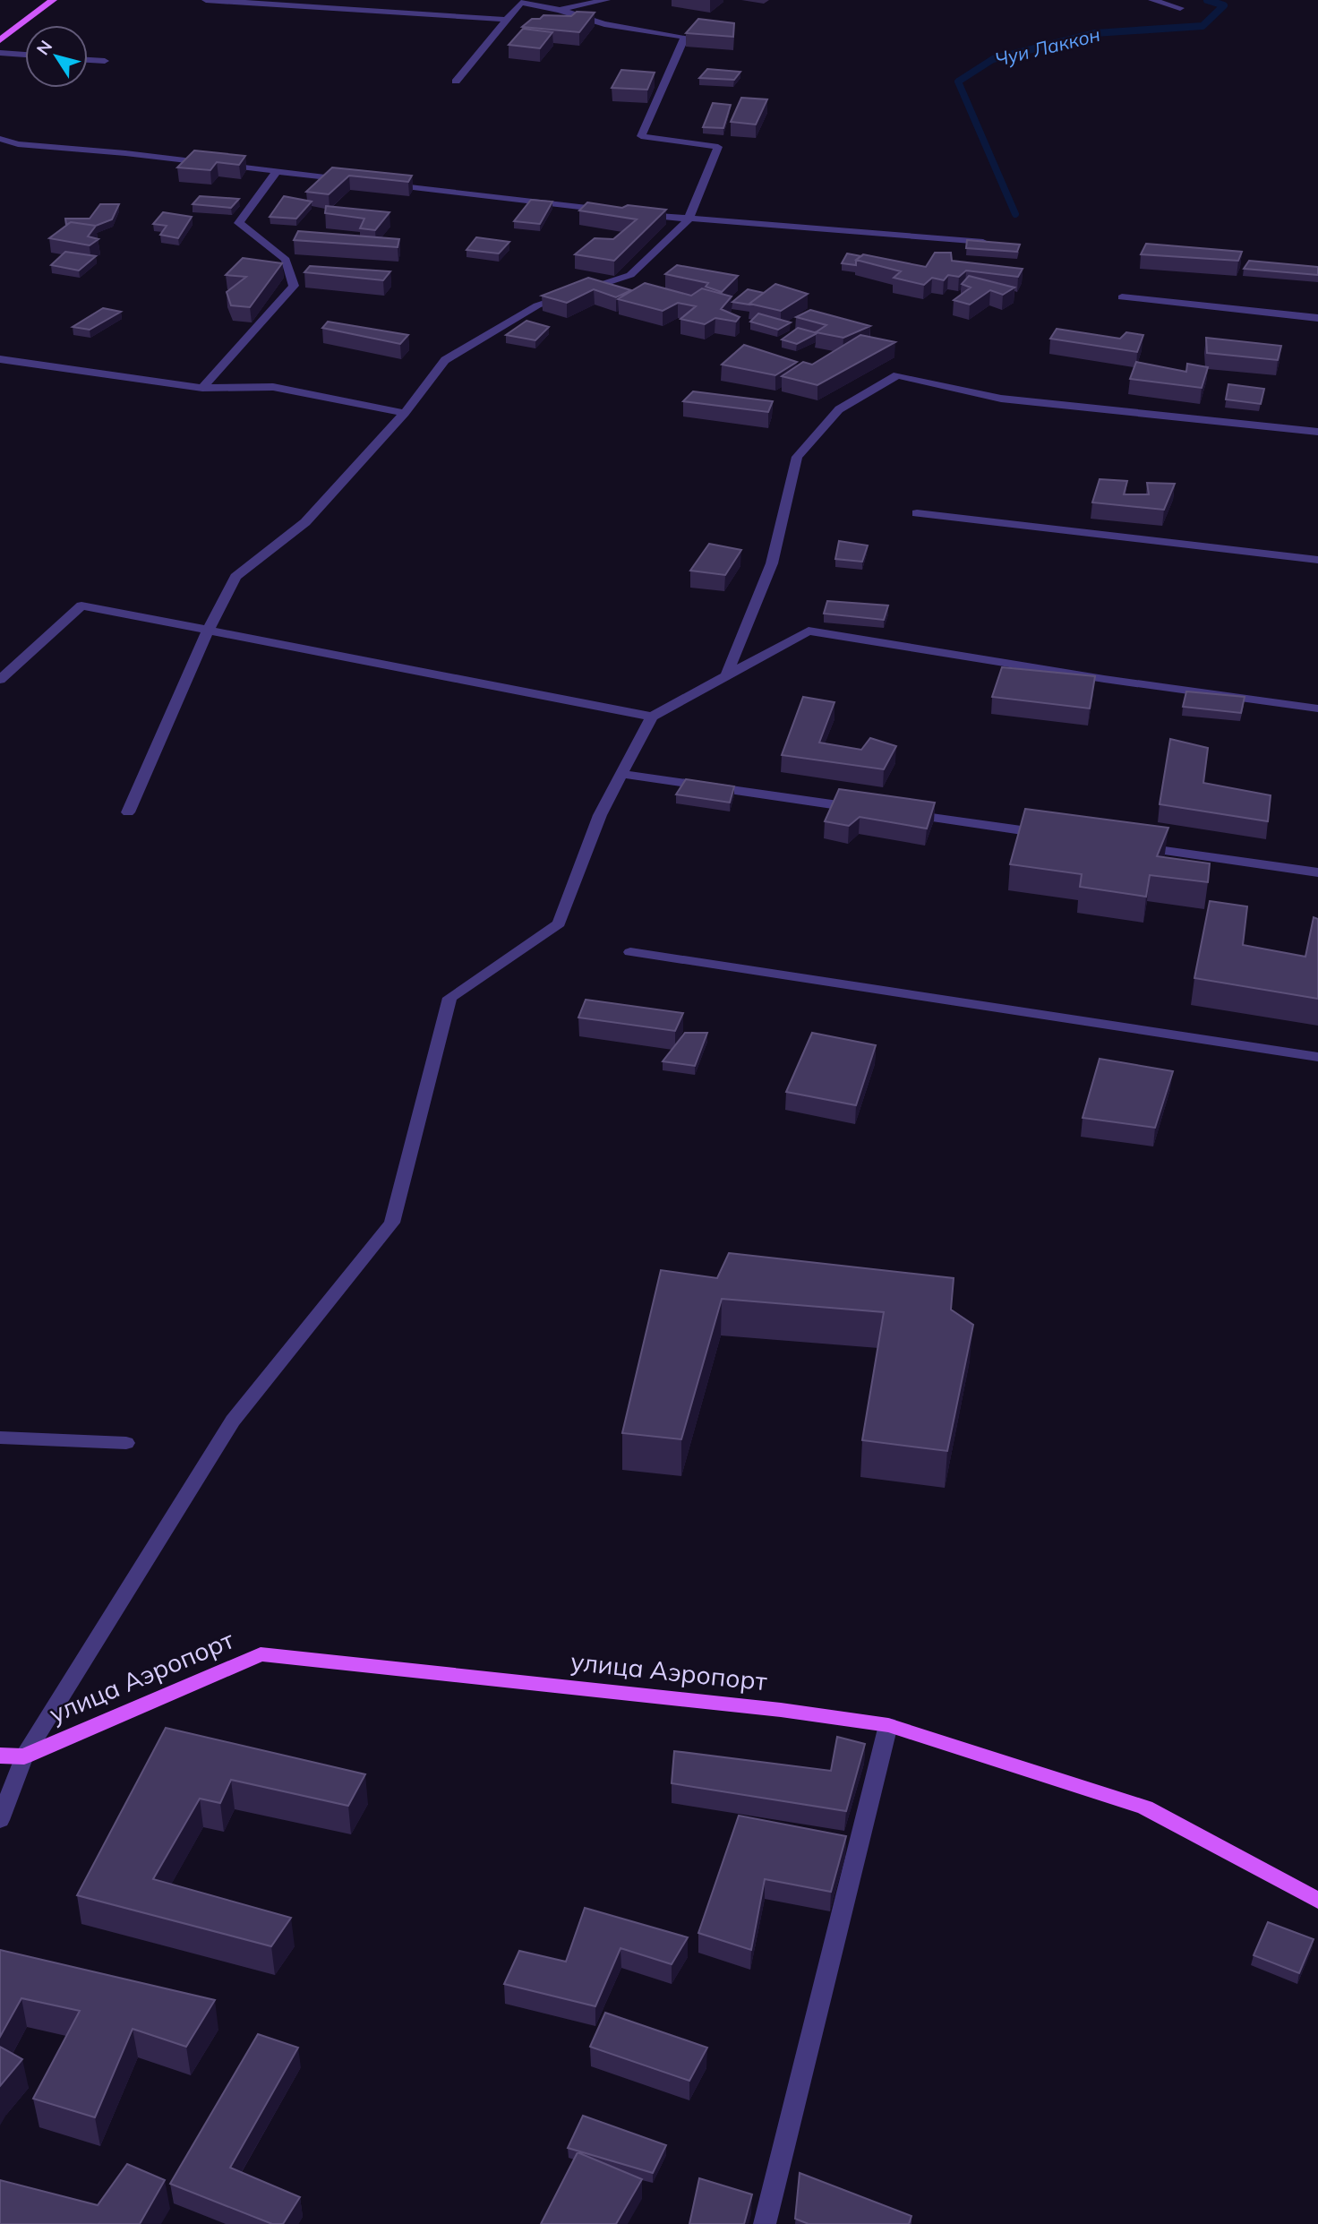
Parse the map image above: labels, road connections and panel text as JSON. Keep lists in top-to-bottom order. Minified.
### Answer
{"streets":{"main road":["улица Аэропорт"]},"water":["Чуи Лаккон"],"north":"top left"}
